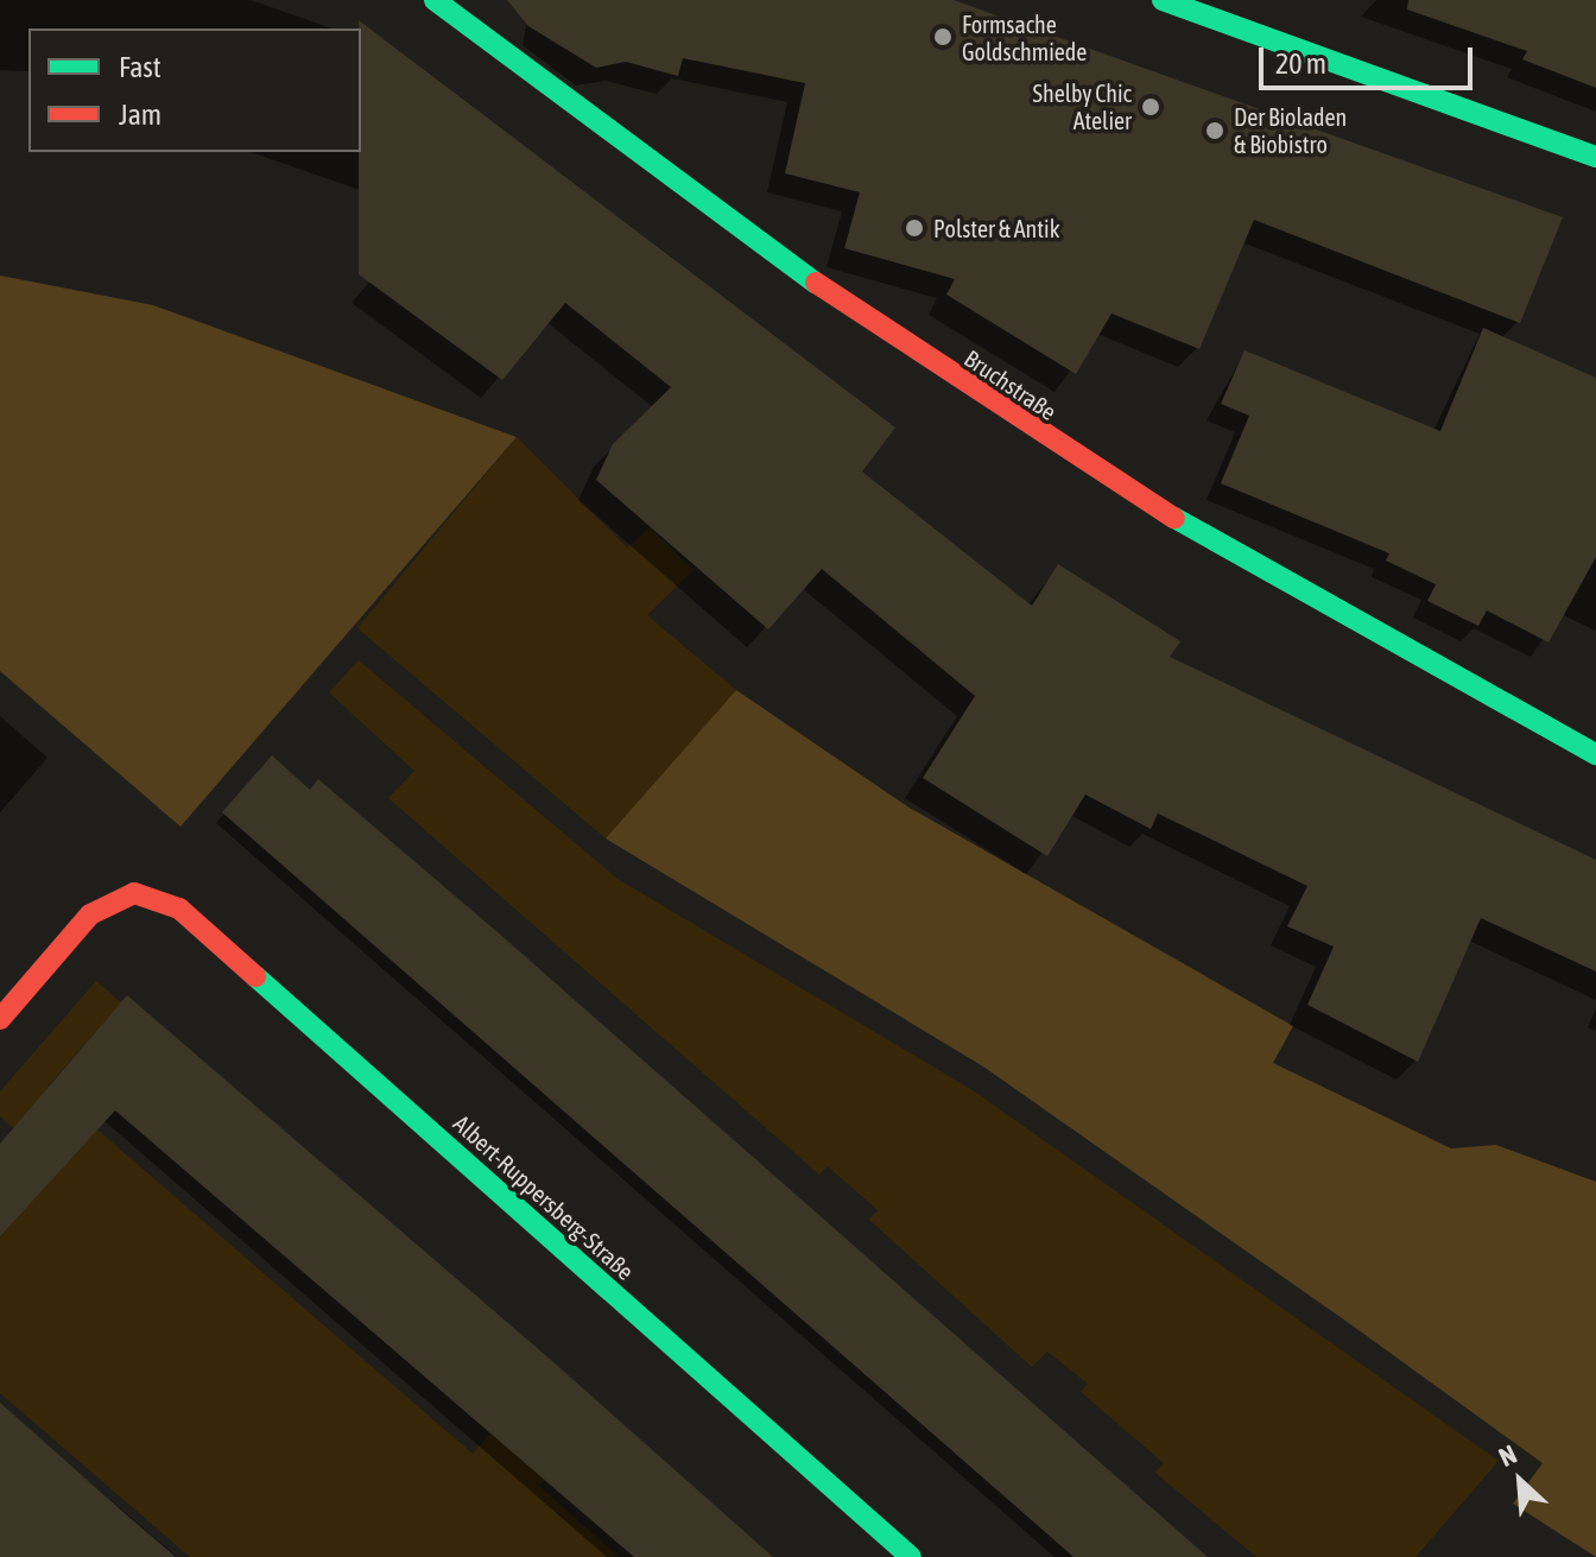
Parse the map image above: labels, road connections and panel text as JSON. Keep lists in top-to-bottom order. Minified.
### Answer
{"streets":{"street":["Bruchstraße","Albert-Ruppersberg-Straße"]},"places":["Formsache Goldschmiede","Shelby Chic Atelier","Der Bioladen & Biobistro","Polster & Antik"],"legend":["Fast","Jam"],"scale_bar":"20 m","north":"top left"}
